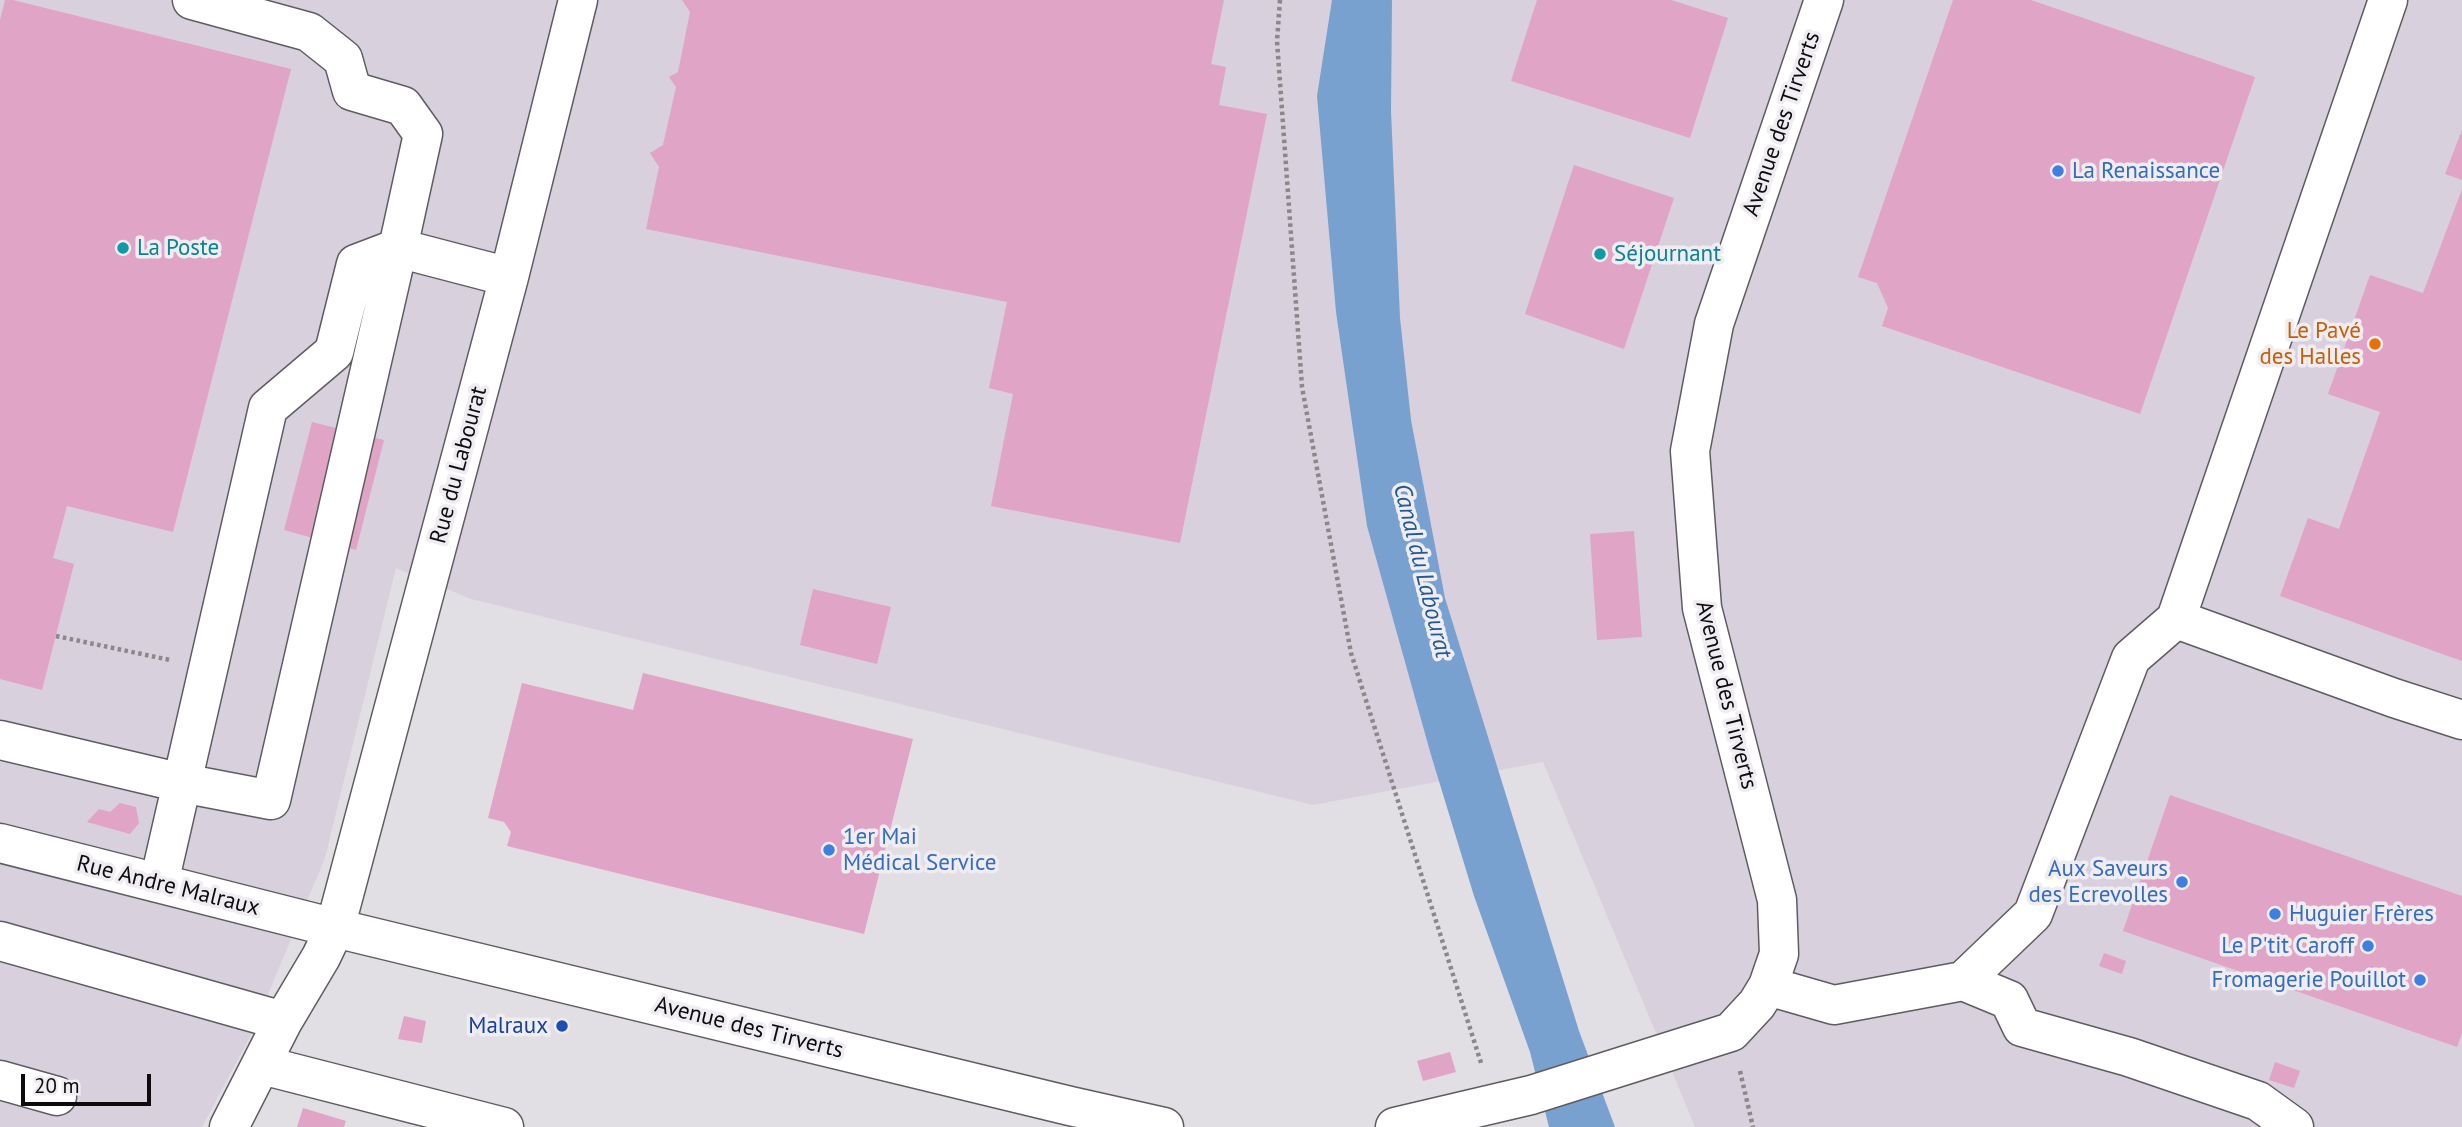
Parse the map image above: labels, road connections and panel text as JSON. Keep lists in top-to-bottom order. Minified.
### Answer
{"streets":{"street":["Avenue des Tirverts","Rue du Labourat","Rue Andre Malraux"]},"crossings":[["Avenue des Tirverts","Rue du Labourat"],["Avenue des Tirverts","Rue Andre Malraux"],["Rue du Labourat","Rue Andre Malraux"]],"water":["Canal du Labourat"],"places":["La Renaissance","La Poste","Séjournant","Le Pavé des Halles","1er Mai Médical Service","Aux Saveurs des Ecrevolles","Huguier Frères","Le P'tit Caroff","Fromagerie Pouillot","Malraux"],"scale_bar":"20 m"}
